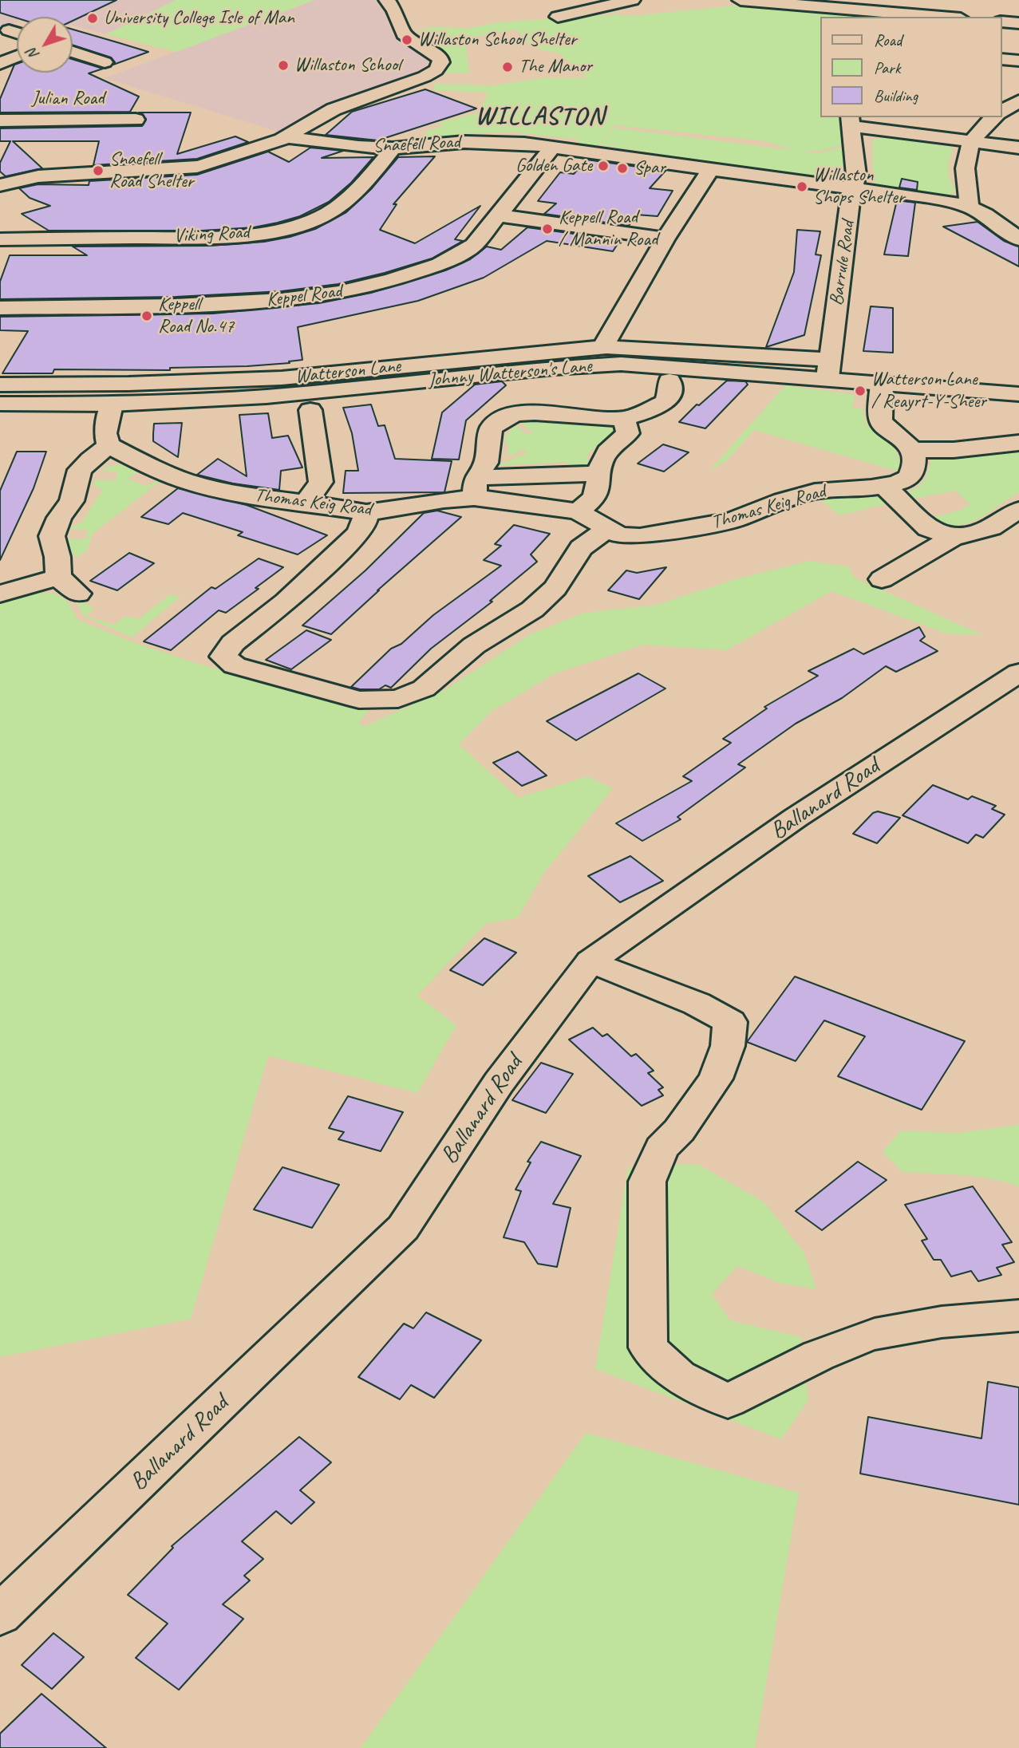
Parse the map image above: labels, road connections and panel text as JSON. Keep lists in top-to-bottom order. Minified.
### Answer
{"streets":{"main road":["Julian Road","Snaefell Road","Viking Road","Barrule Road","Keppel Road","Watterson Lane","Johnny Watterson's Lane","Thomas Keig Road","Ballanard Road"]},"crossings":[["Snaefell Road","Viking Road"],["Snaefell Road","Barrule Road"],["Snaefell Road","Keppel Road"],["Barrule Road","Watterson Lane"],["Barrule Road","Johnny Watterson's Lane"],["Watterson Lane","Johnny Watterson's Lane"]],"districts":["WILLASTON"],"places":["University College Isle of Man","Willaston School Shelter","Willaston School","The Manor","Golden Gate","Spar","Snaefell Road Shelter","Willaston Shops Shelter","Keppell Road / Mannin Road","Keppell Road No.47","Watterson Lane / Reayrt-Y-Sheer"],"legend":["Road","Park","Building"],"north":"bottom left"}
